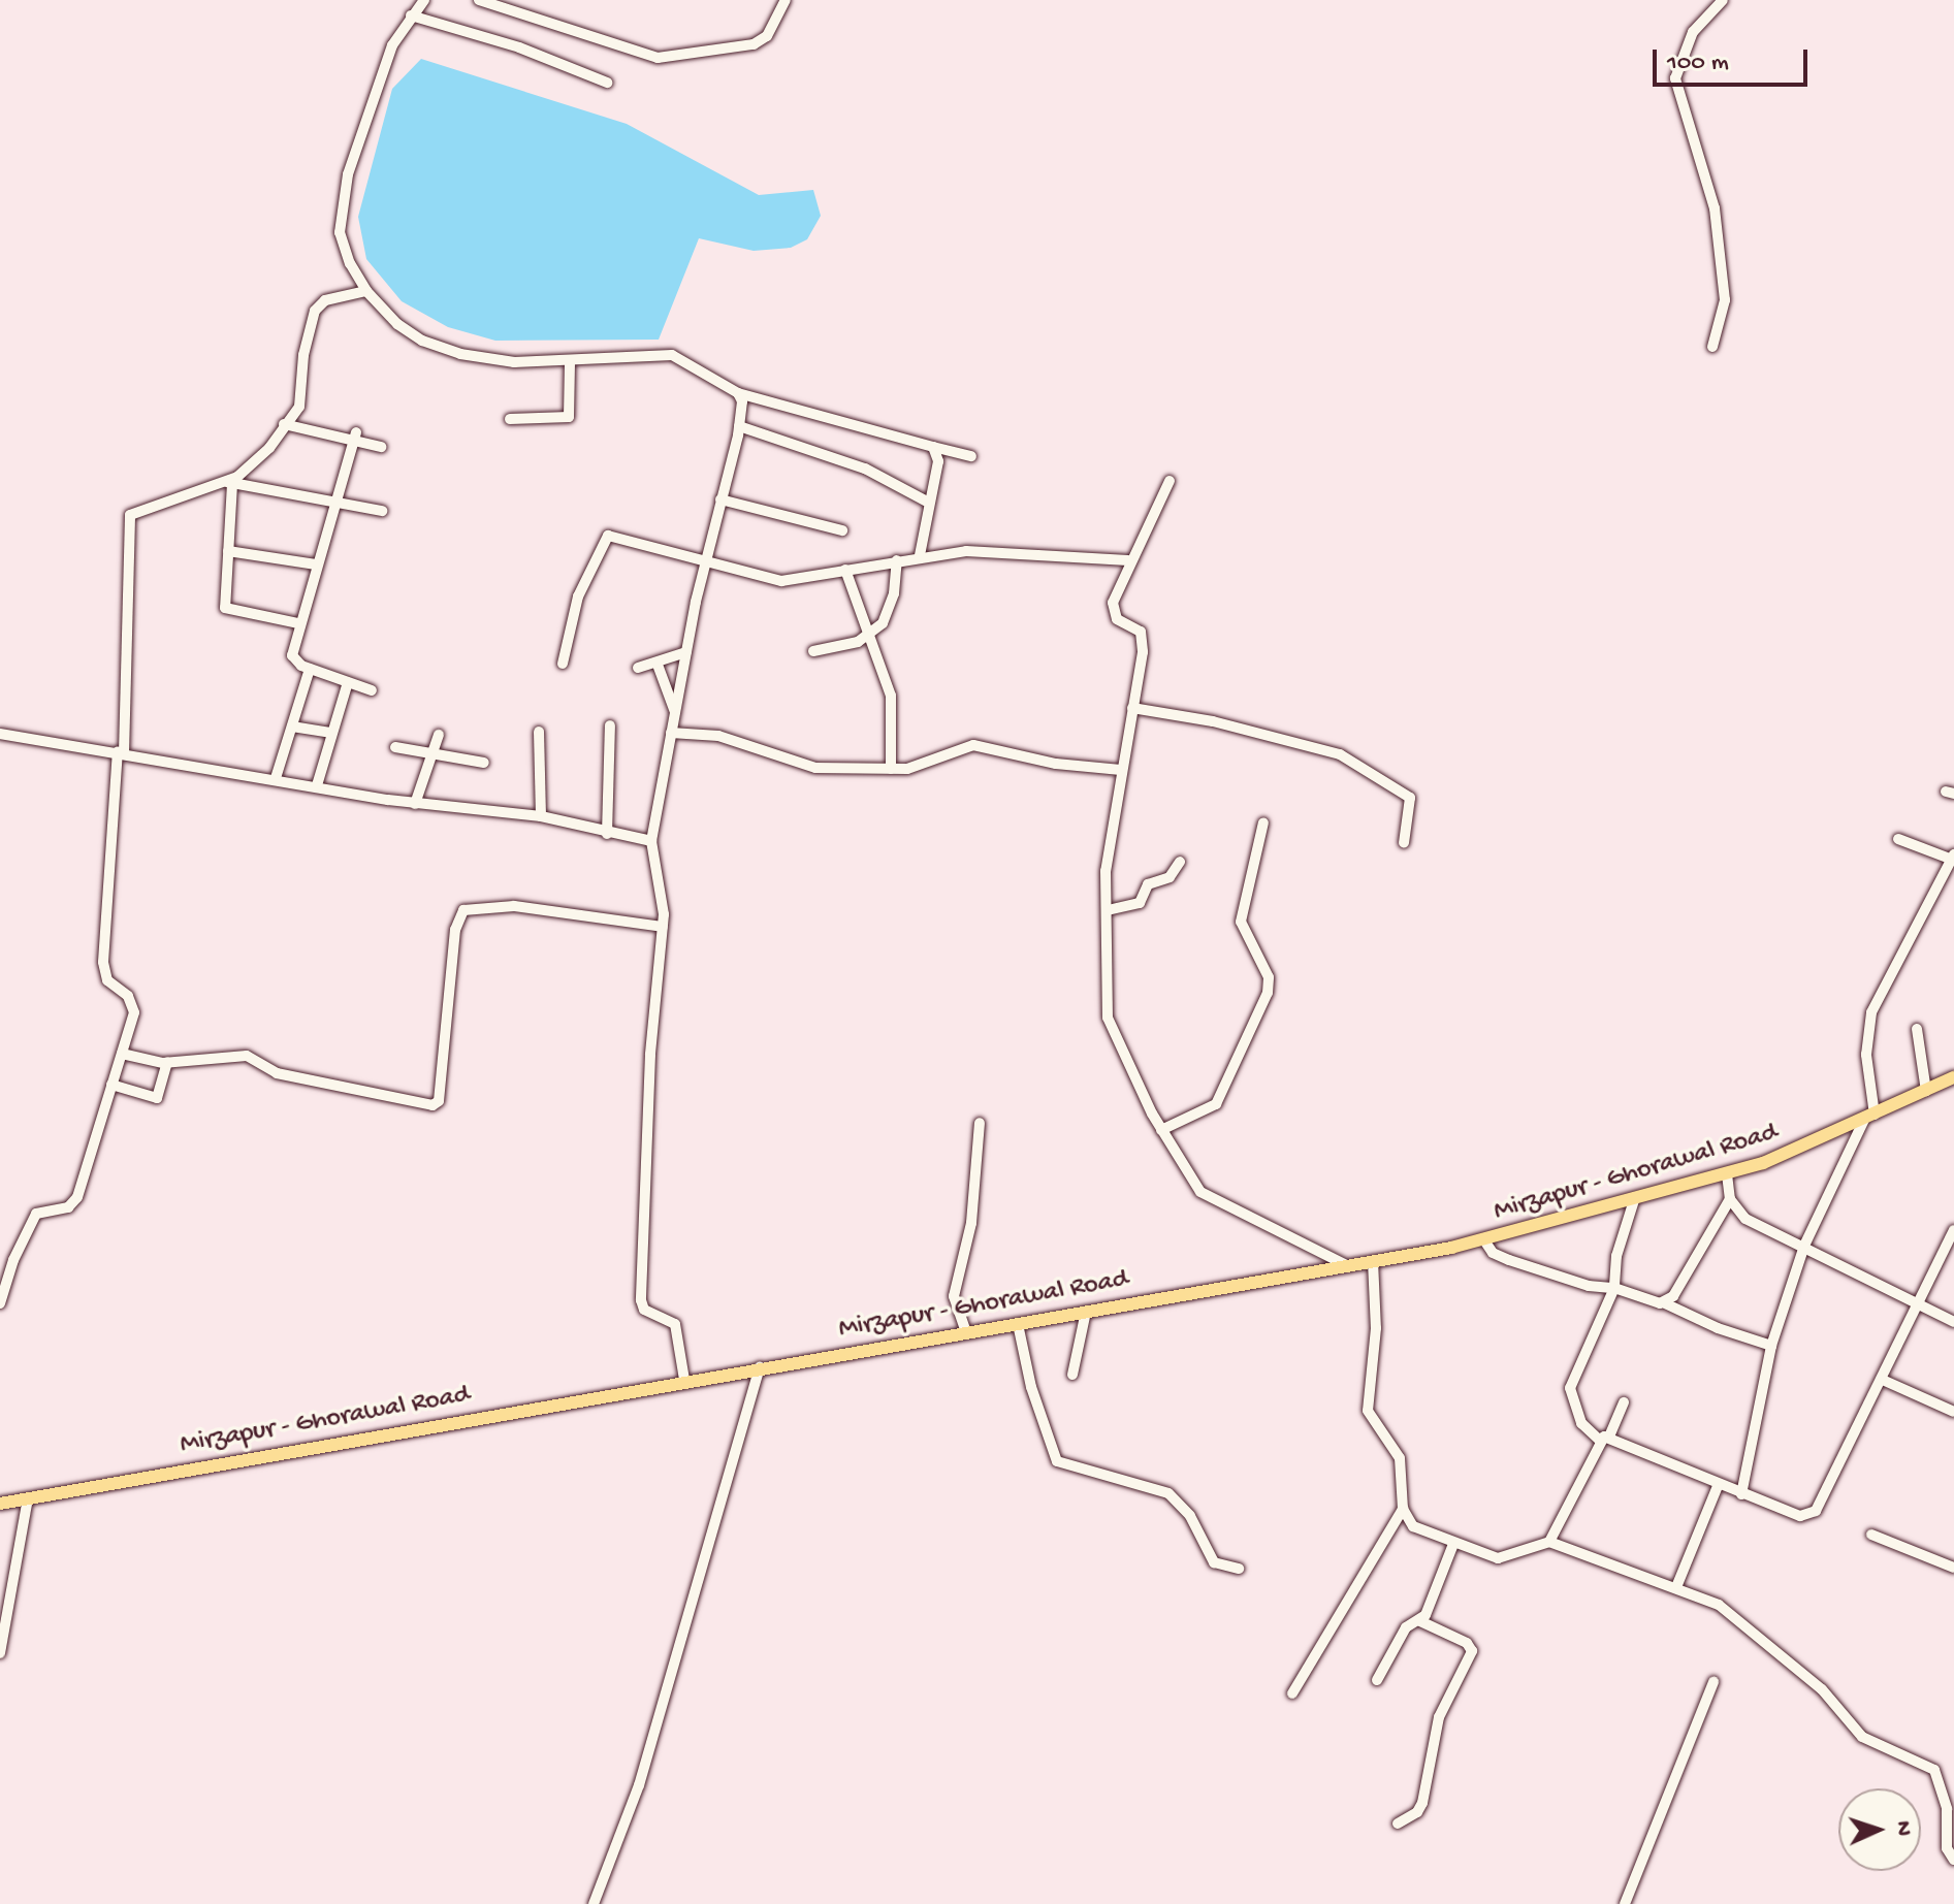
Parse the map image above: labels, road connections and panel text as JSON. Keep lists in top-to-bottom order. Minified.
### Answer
{"streets":{"main road":["Mirzapur - Ghorawal Road"]},"scale_bar":"100 m","north":"right"}
